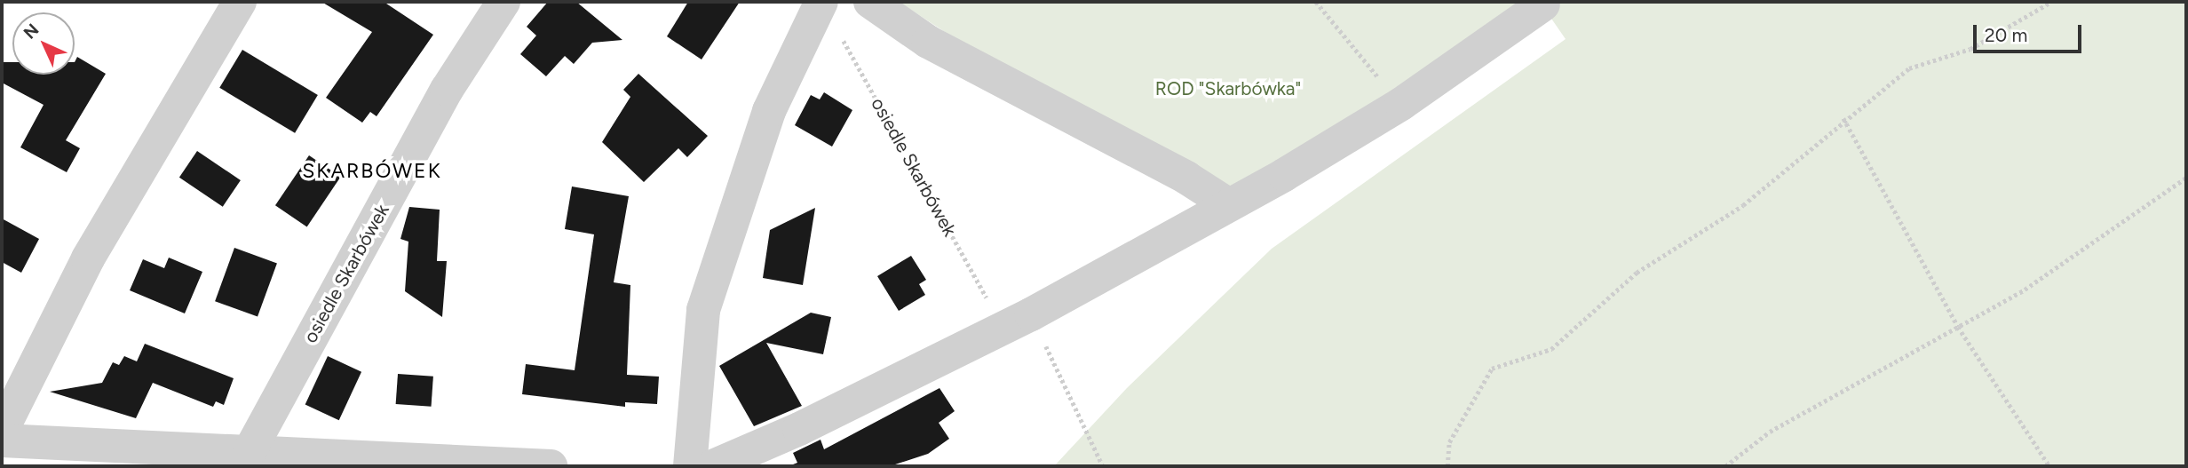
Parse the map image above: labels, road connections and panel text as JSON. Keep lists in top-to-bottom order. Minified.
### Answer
{"streets":{"lane":["osiedle Skarbówek"]},"districts":["SKARBÓWEK"],"parks":["ROD \"Skarbówka\""],"scale_bar":"20 m","north":"top left"}
